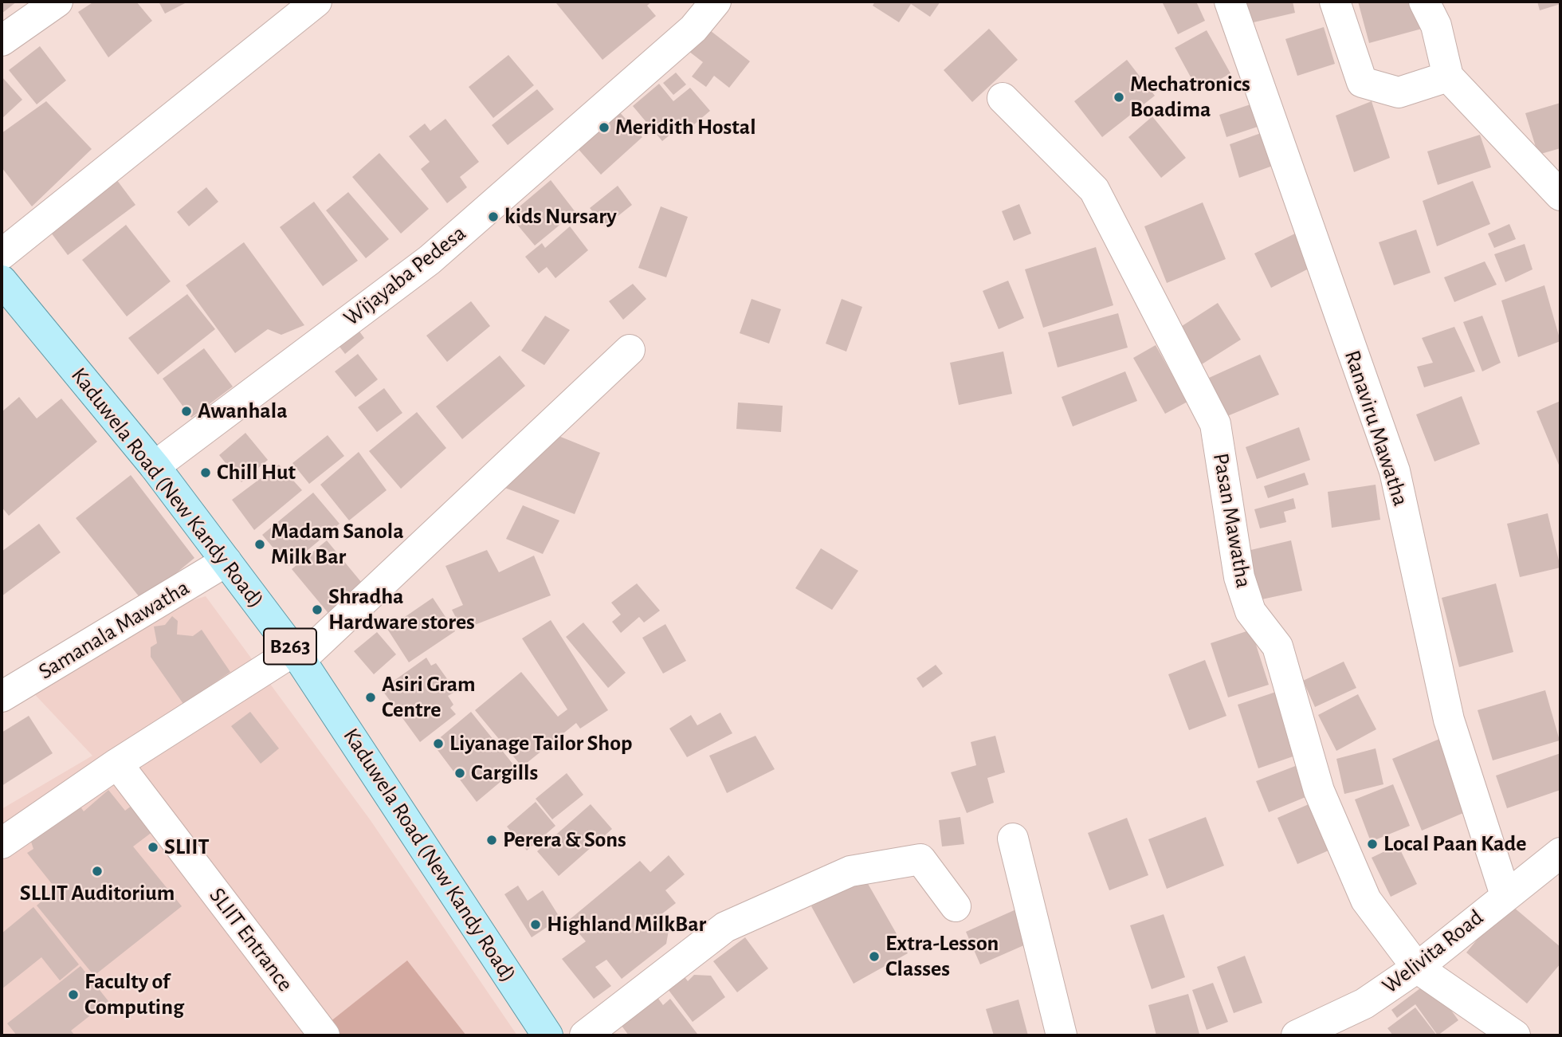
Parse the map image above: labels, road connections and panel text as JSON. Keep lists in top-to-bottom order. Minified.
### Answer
{"streets":{"main road":["Kaduwela Road (New Kandy Road)","B263"],"street":["Wijayaba Pedesa","Ranaviru Mawatha","Pasan Mawatha","Samanala Mawatha","SLIIT Entrance","Welivita Road"]},"crossings":[["Wijayaba Pedesa","Kaduwela Road (New Kandy Road)"],["Ranaviru Mawatha","Welivita Road"],["Kaduwela Road (New Kandy Road)","Samanala Mawatha"],["Pasan Mawatha","Welivita Road"]],"places":["Mechatronics Boadima","Meridith Hostal","kids Nursary","Awanhala","Chill Hut","Madam Sanola Milk Bar","Shradha Hardware stores","Asiri Gram Centre","Liyanage Tailor Shop","Cargills","Perera & Sons","Local Paan Kade","SLIIT","SLLIT Auditorium","Highland MilkBar","Extra-Lesson Classes","Faculty of Computing"]}
